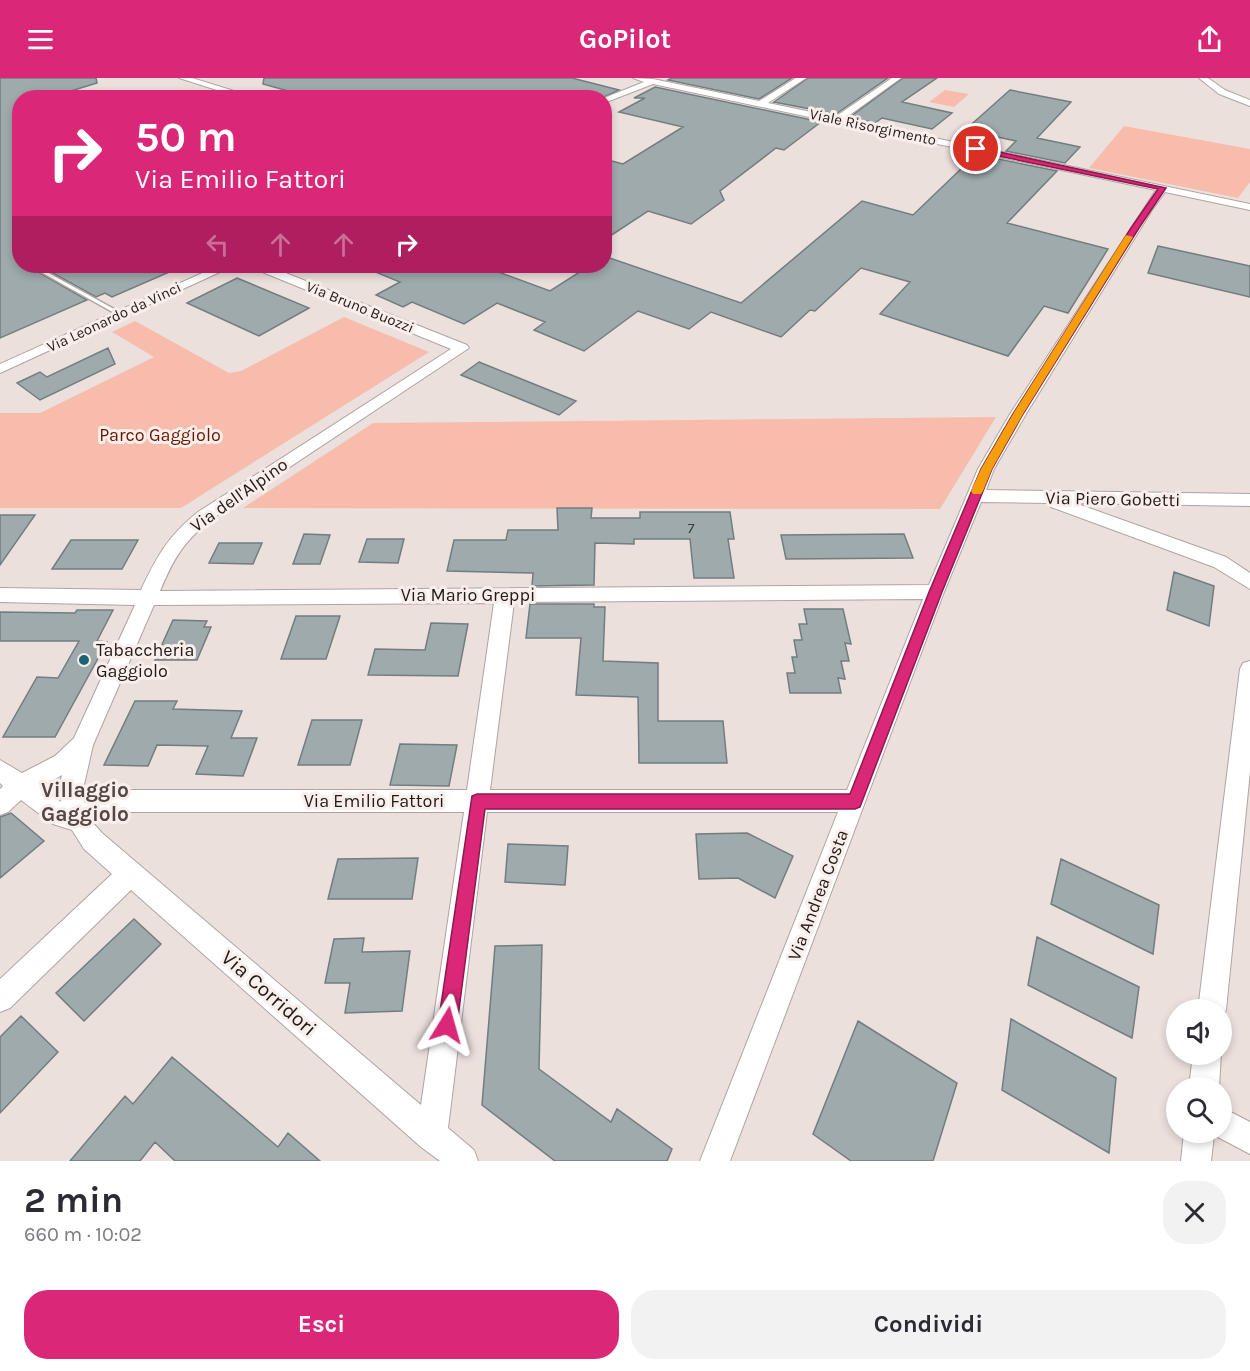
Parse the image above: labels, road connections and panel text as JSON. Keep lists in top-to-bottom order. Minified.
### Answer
{"streets":{"street":["Viale Risorgimento","Via Bruno Buozzi","Via Leonardo da Vinci","Via dell'Alpino","Via Piero Gobetti","Via Mario Greppi","Via Emilio Fattori","Via Andrea Costa","Via Corridori"]},"crossings":[["Viale Risorgimento","Via Andrea Costa"],["Via Bruno Buozzi","Via dell'Alpino"],["Via dell'Alpino","Via Mario Greppi"],["Via dell'Alpino","Via Emilio Fattori"],["Via dell'Alpino","Via Corridori"],["Via Piero Gobetti","Via Andrea Costa"],["Via Mario Greppi","Via Andrea Costa"],["Via Emilio Fattori","Via Andrea Costa"],["Via Emilio Fattori","Via Corridori"]],"districts":["Villaggio Gaggiolo"],"parks":["Parco Gaggiolo"],"places":["Tabaccheria Gaggiolo"],"house_numbers":["7"],"page":{"header":"GoPilot","turn":["50 m","Via Emilio Fattori"],"heading":["2 min","660 m · 10:02"],"buttons":["Esci","Condividi"]}}
